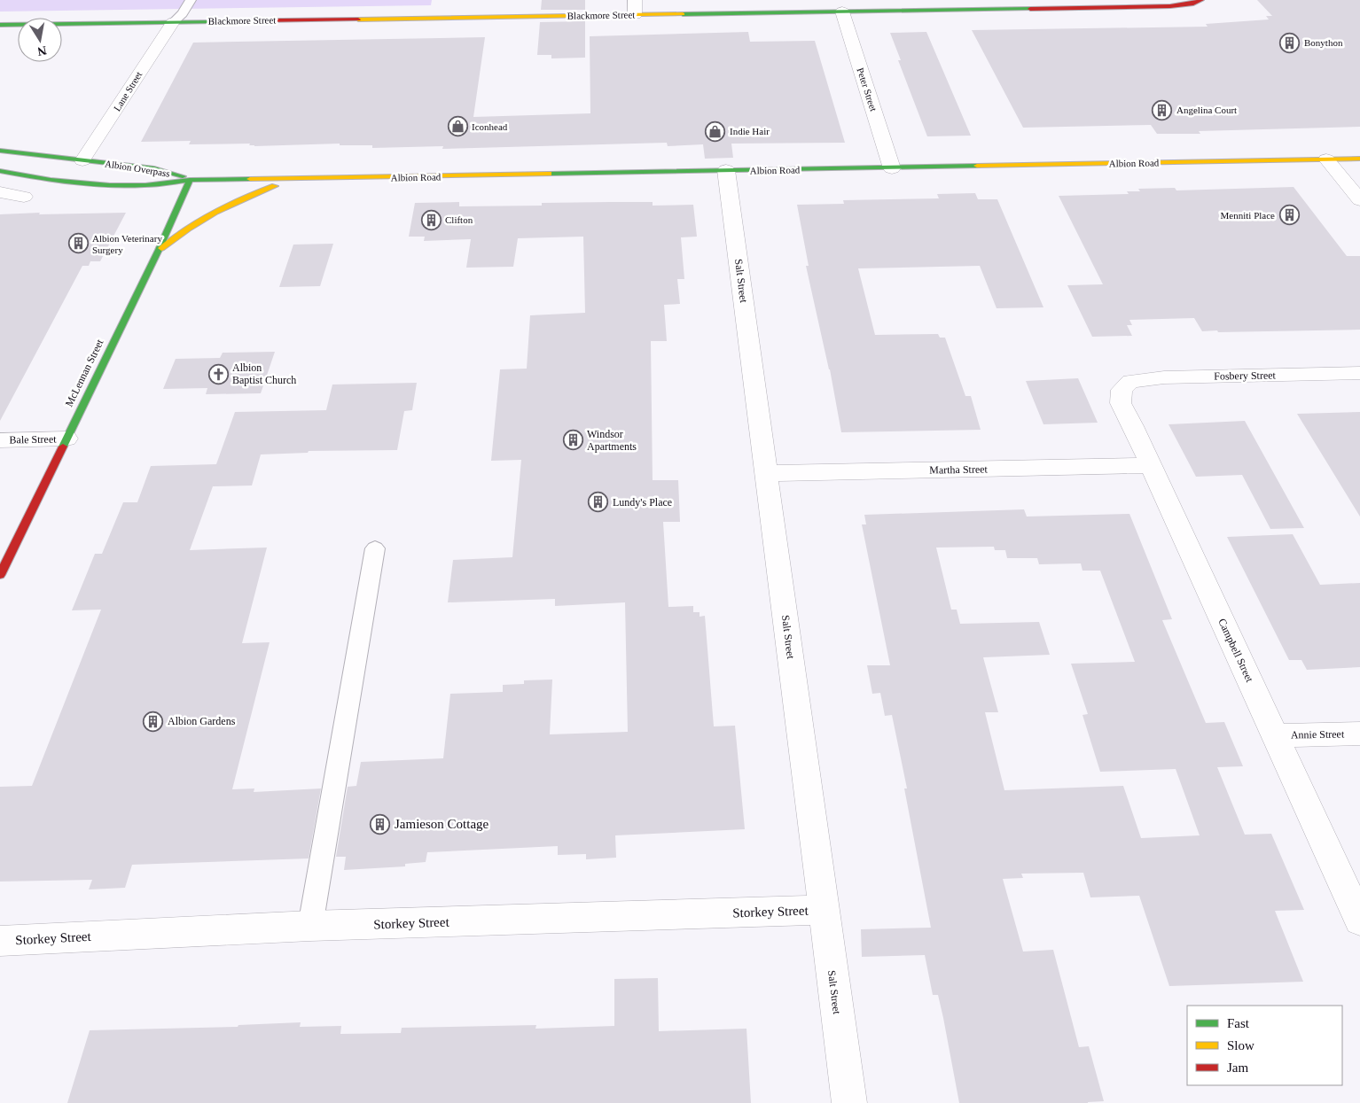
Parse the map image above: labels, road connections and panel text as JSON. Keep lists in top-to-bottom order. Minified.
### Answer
{"streets":{"street":["Blackmore Street","Peter Street","Lane Street","Albion Road","Albion Overpass","Salt Street","McLennan Street","Fosbery Street","Bale Street","Martha Street","Campbell Street","Annie Street","Storkey Street"]},"crossings":[["Blackmore Street","Peter Street"],["Blackmore Street","Lane Street"],["Peter Street","Albion Road"],["Lane Street","Albion Overpass"],["Albion Road","Albion Overpass"],["Albion Road","Salt Street"],["Albion Road","McLennan Street"],["Albion Overpass","McLennan Street"],["Salt Street","Martha Street"],["Salt Street","Storkey Street"],["McLennan Street","Bale Street"],["Fosbery Street","Campbell Street"],["Martha Street","Campbell Street"],["Campbell Street","Annie Street"]],"places":{"building":["Bonython","Angelina Court","Menniti Place","Clifton","Albion Veterinary Surgery","Windsor Apartments","Lundy's Place","Albion Gardens","Jamieson Cottage"],"shop":["Iconhead","Indie Hair"],"church":["Albion Baptist Church"]},"legend":["Fast","Slow","Jam"],"north":"bottom"}
